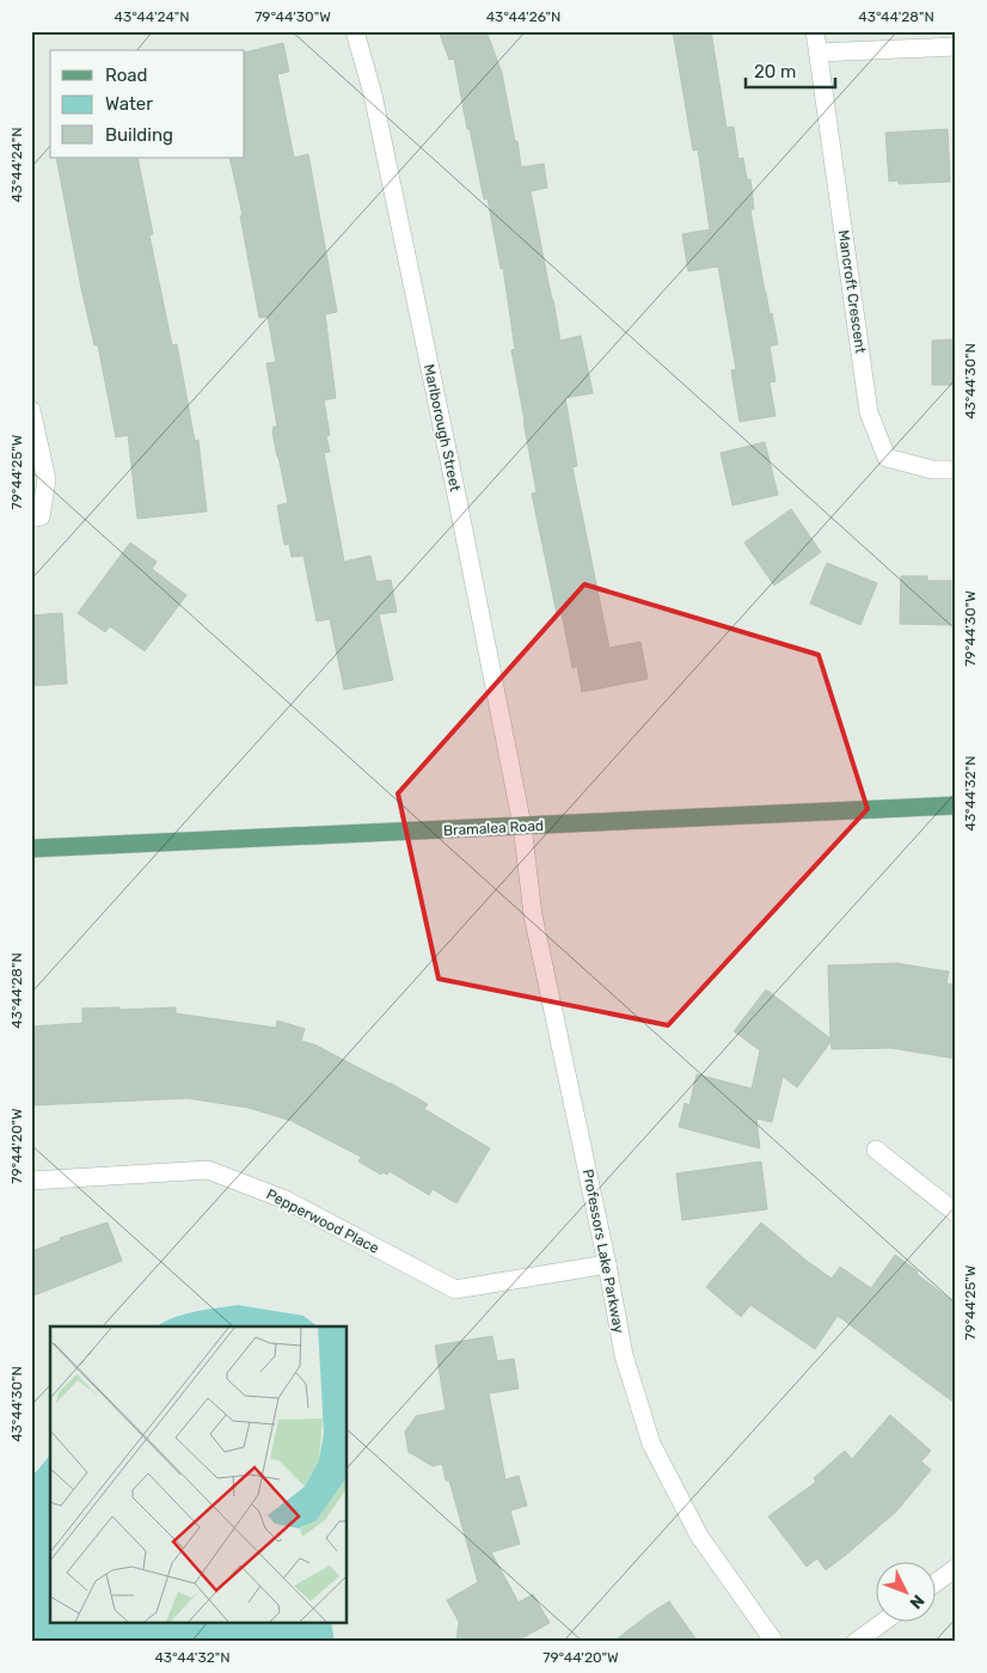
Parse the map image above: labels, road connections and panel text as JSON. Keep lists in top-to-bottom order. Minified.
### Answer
{"streets":{"main road":["Bramalea Road"],"street":["Mancroft Crescent","Marlborough Street","Pepperwood Place","Professors Lake Parkway"]},"crossings":[["Marlborough Street","Bramalea Road"],["Marlborough Street","Professors Lake Parkway"],["Bramalea Road","Professors Lake Parkway"],["Pepperwood Place","Professors Lake Parkway"]],"legend":["Road","Water","Building"],"scale_bar":"20 m","north":"bottom right","coordinates":["43°44'24\"N","79°44'30\"W","43°44'26\"N","43°44'28\"N","43°44'30\"N","79°44'25\"W","43°44'32\"N","79°44'20\"W"]}
